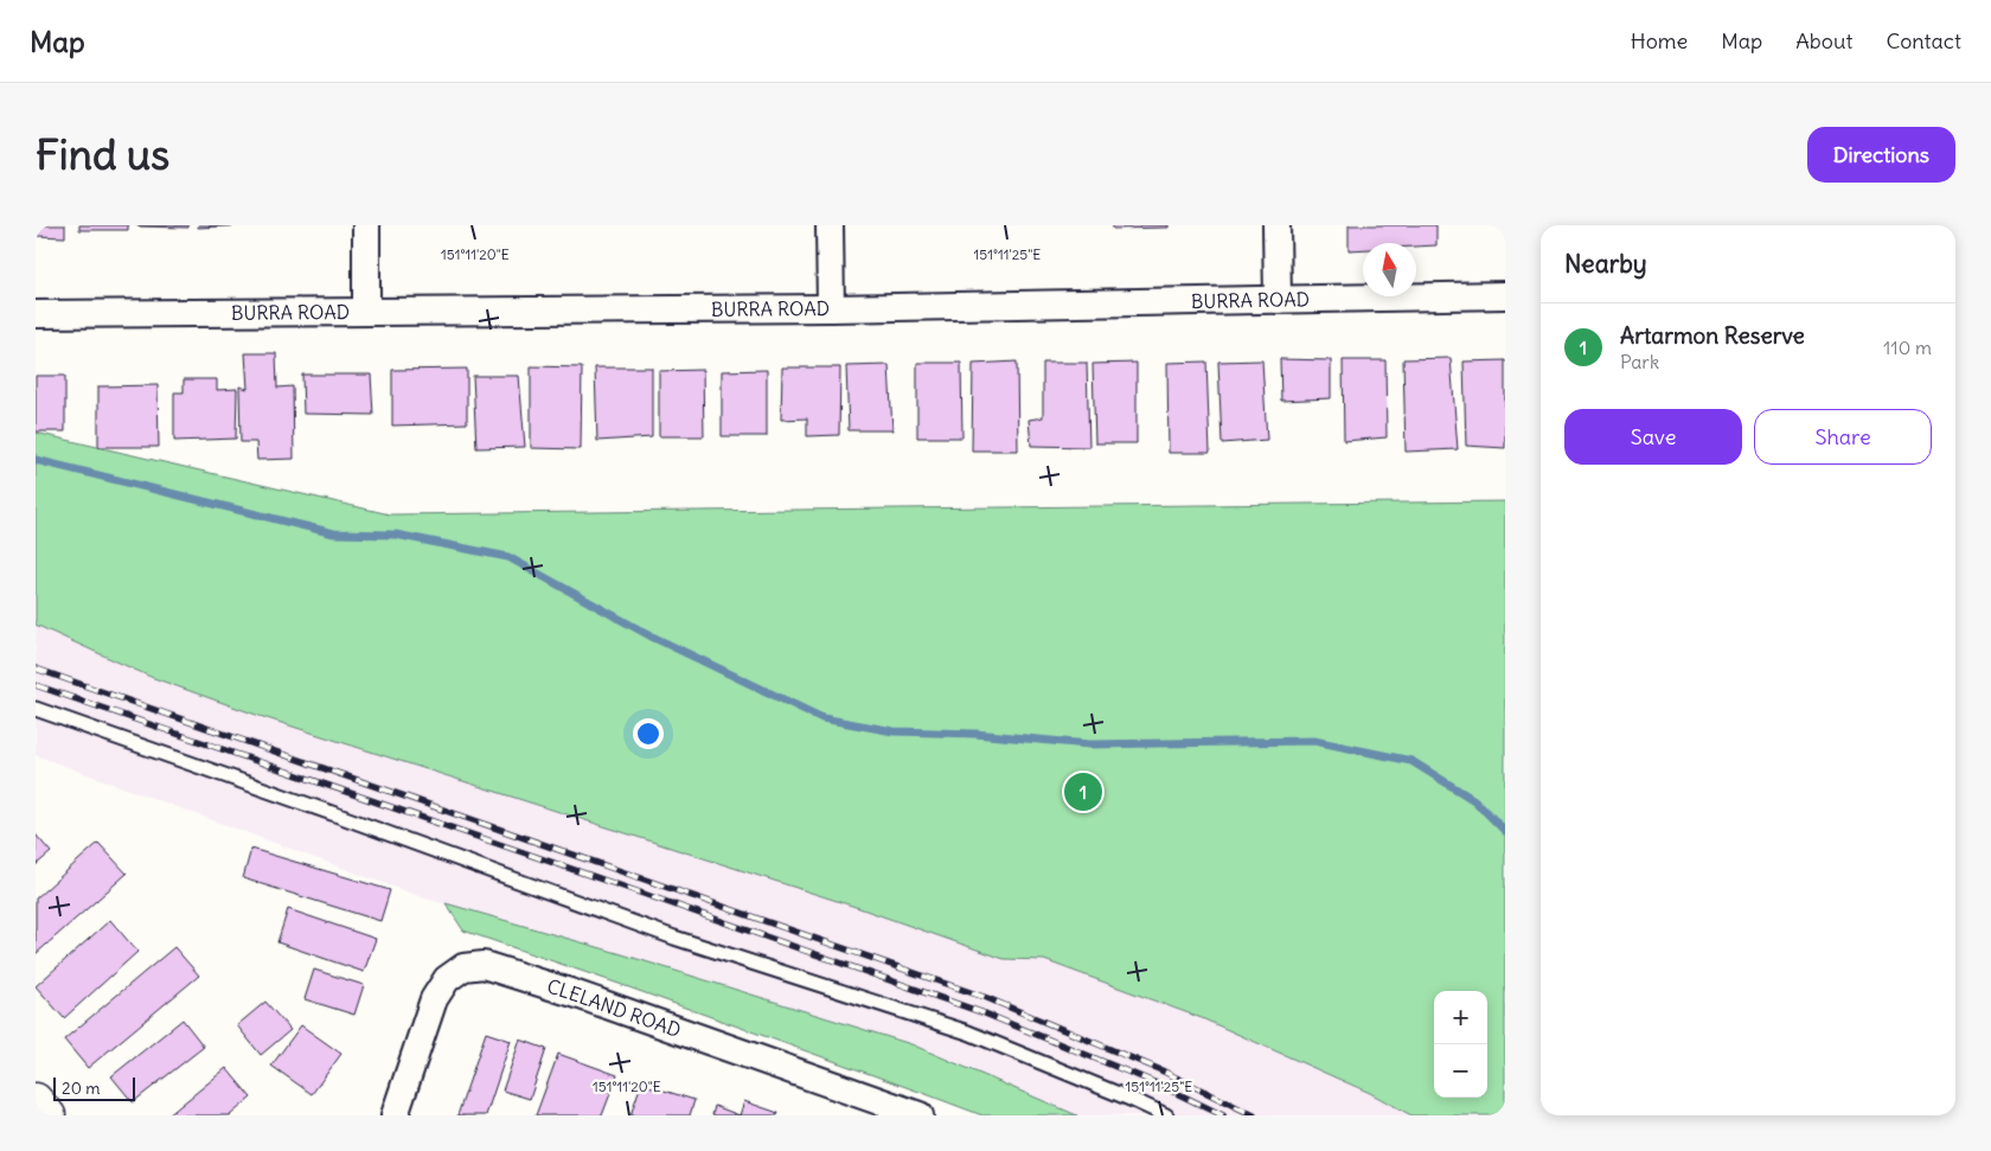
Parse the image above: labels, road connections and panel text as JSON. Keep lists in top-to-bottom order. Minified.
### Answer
{"streets":{"street":["BURRA ROAD","CLELAND ROAD"]},"scale_bar":"20 m","north":"top","page":{"header":"Map","nav":["Home","Map","About","Contact"],"buttons":["Directions",["Save","Share"]],"title":"Find us","heading":"Nearby","list":[{"mark":"1","name":"Artarmon Reserve","note":"Park","value":"110 m"}],"pins":"1","map_buttons":["+","−"],"scale":"20 m"},"coordinates":["151°11'20\"E","151°11'25\"E"]}
